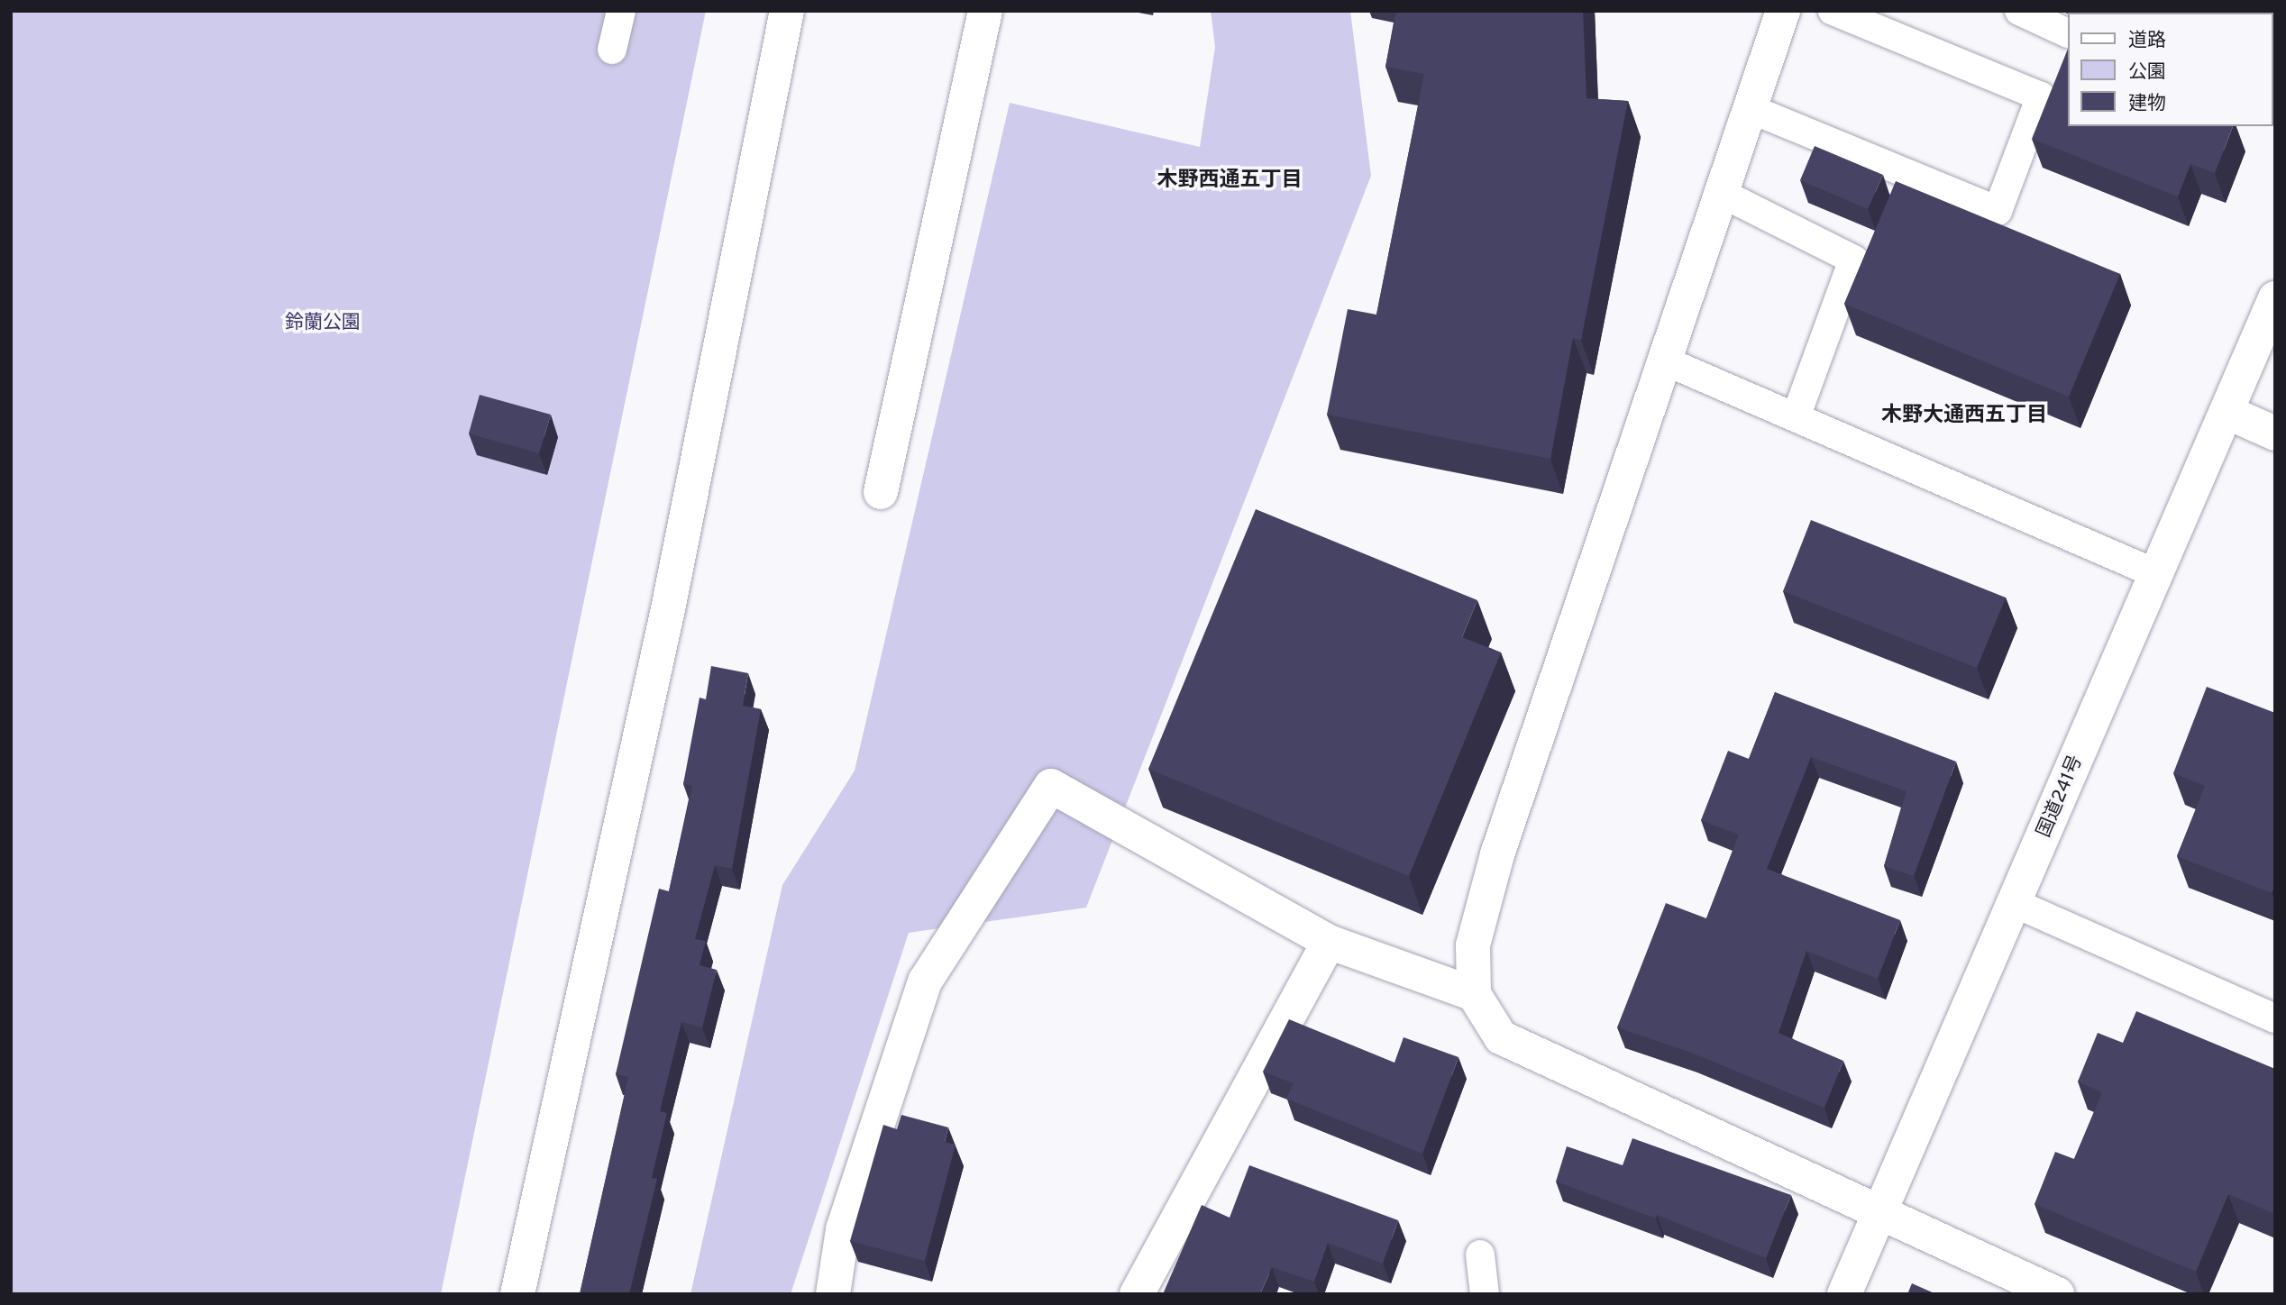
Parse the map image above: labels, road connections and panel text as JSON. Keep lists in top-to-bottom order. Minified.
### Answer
{"streets":{"main road":["国道241号"]},"districts":["木野西通五丁目","木野大通西五丁目"],"parks":["鈴蘭公園"],"legend":["道路","公園","建物"]}
